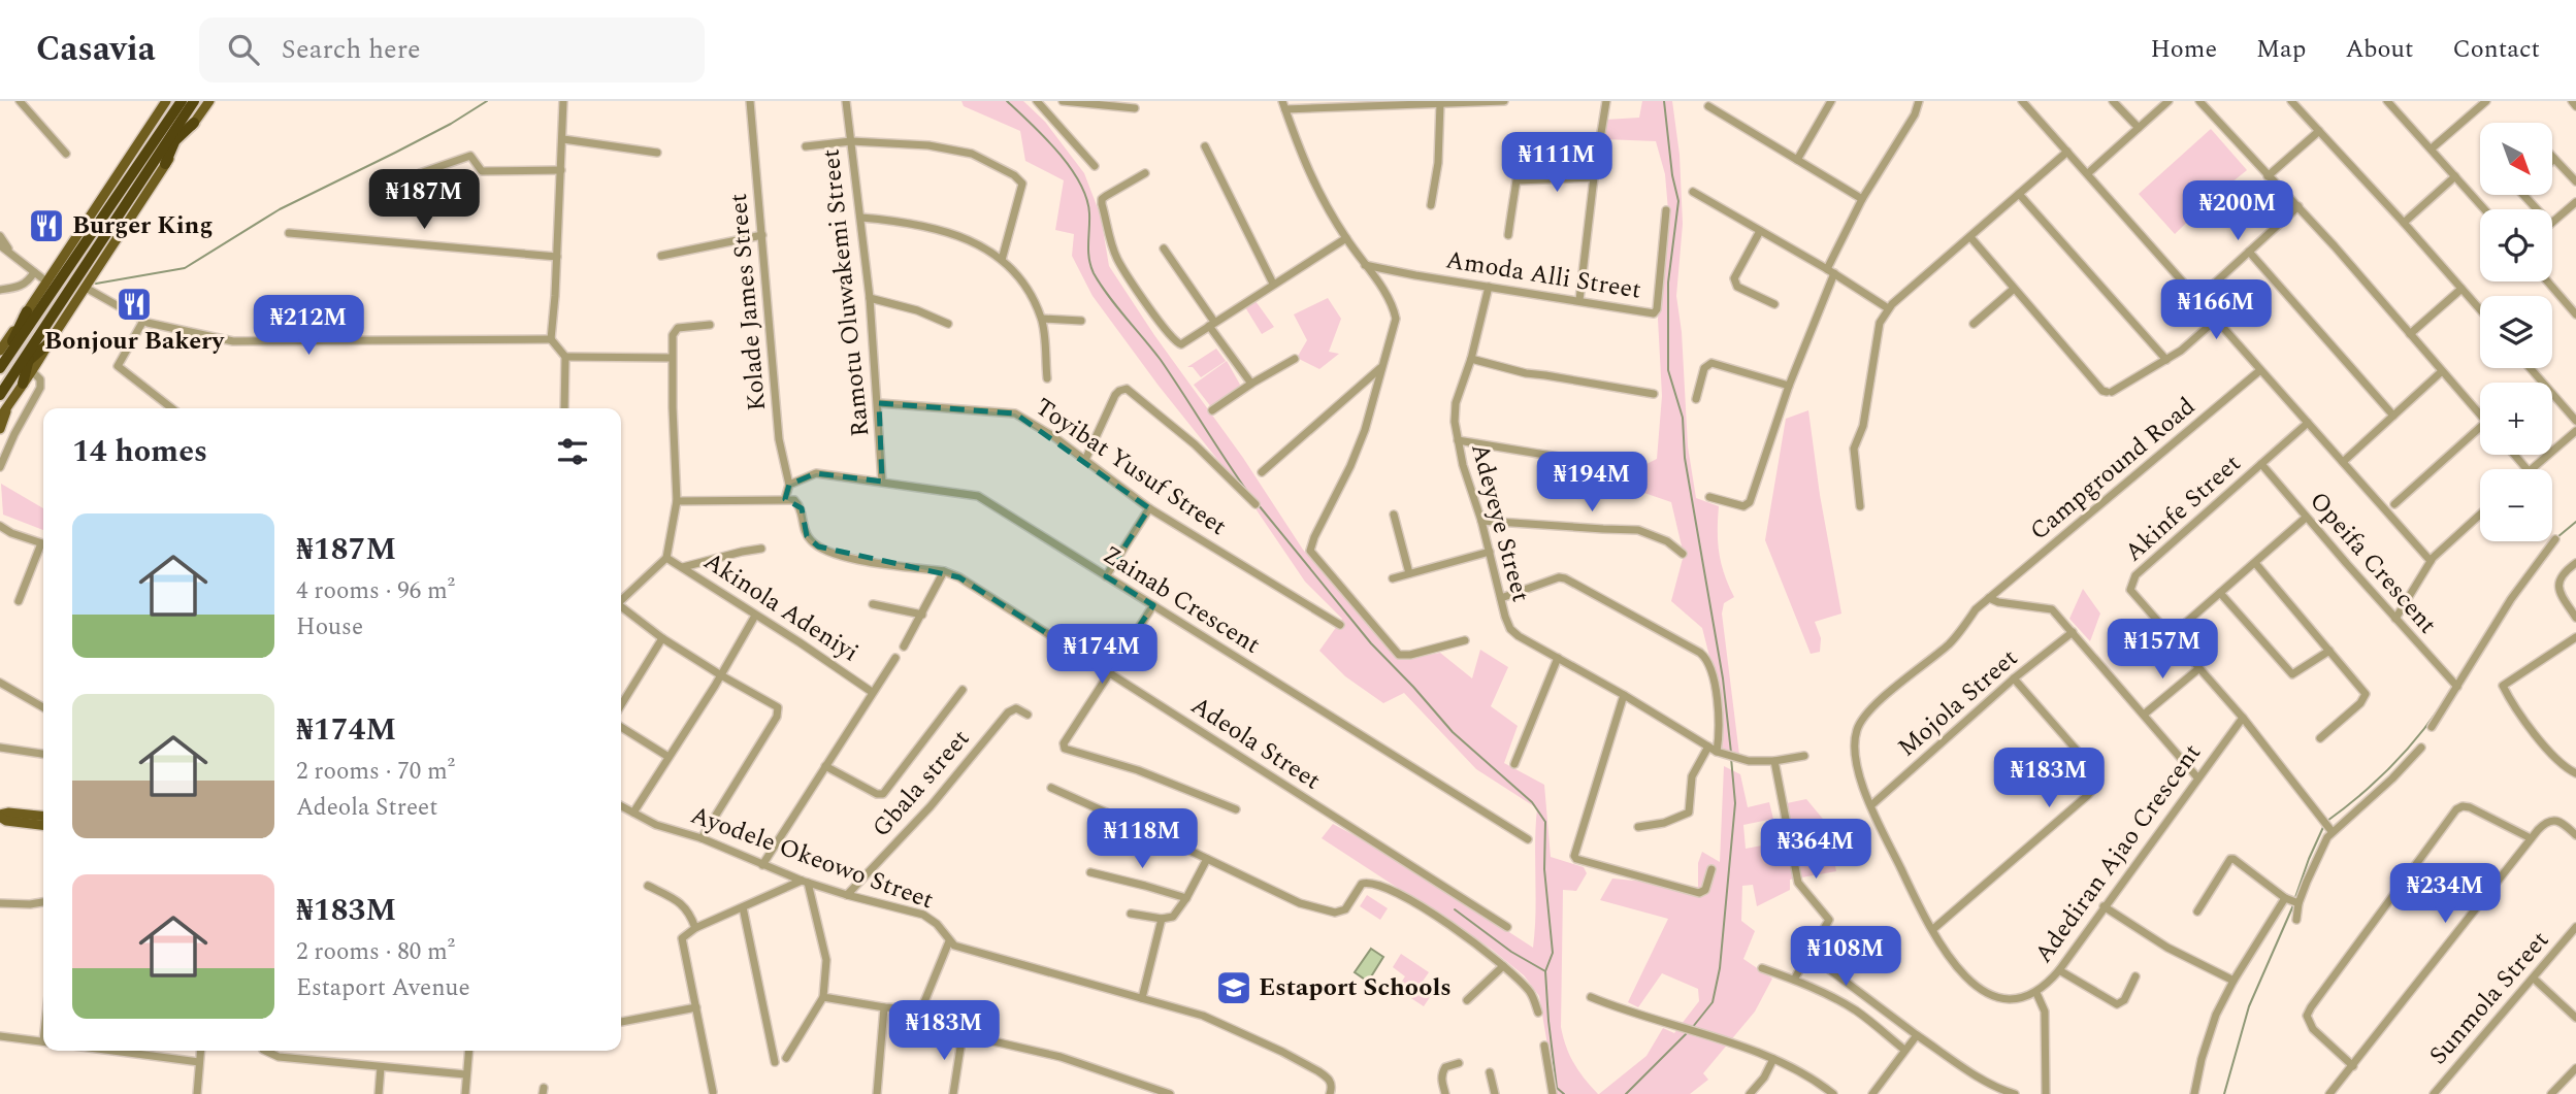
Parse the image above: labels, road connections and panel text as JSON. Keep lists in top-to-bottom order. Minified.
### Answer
{"streets":{"street":["Amoda Alli Street","Ramotu Oluwakemi Street","Kolade James Street","Toyibat Yusuf Street","Campground Road","Akinfe Street","Adeyeye Street","Opeifa Crescent","Zainab Crescent","Akinola Adeniyi","Mojola Street","Adeola Street","Gbala street","Adediran Ajao Crescent","Ayodele Okeowo Street","Sunmola Street"]},"crossings":[["Amoda Alli Street","Adeyeye Street"],["Ramotu Oluwakemi Street","Toyibat Yusuf Street"],["Ramotu Oluwakemi Street","Zainab Crescent"],["Kolade James Street","Zainab Crescent"],["Kolade James Street","Adeola Street"],["Campground Road","Adediran Ajao Crescent"],["Akinfe Street","Opeifa Crescent"],["Akinfe Street","Adediran Ajao Crescent"],["Mojola Street","Adediran Ajao Crescent"],["Gbala street","Ayodele Okeowo Street"]],"places":{"restaurant":["Burger King","Bonjour Bakery"],"school or university":["Estaport Schools"]},"north":"bottom right","page":{"header":"Casavia","search":"Search here","nav":["Home","Map","About","Contact"],"map_buttons":["+","−"],"price":["₦111M","₦187M","₦200M","₦166M","₦212M","₦194M","₦157M","₦174M","₦183M","₦118M","₦364M","₦234M","₦108M","₦183M"],"heading":"14 homes","list":[{"name":"₦187M","note":"4 rooms · 96 m² · House"},{"name":"₦174M","note":"2 rooms · 70 m² · Adeola Street"},{"name":"₦183M","note":"2 rooms · 80 m² · Estaport Avenue"}]}}
